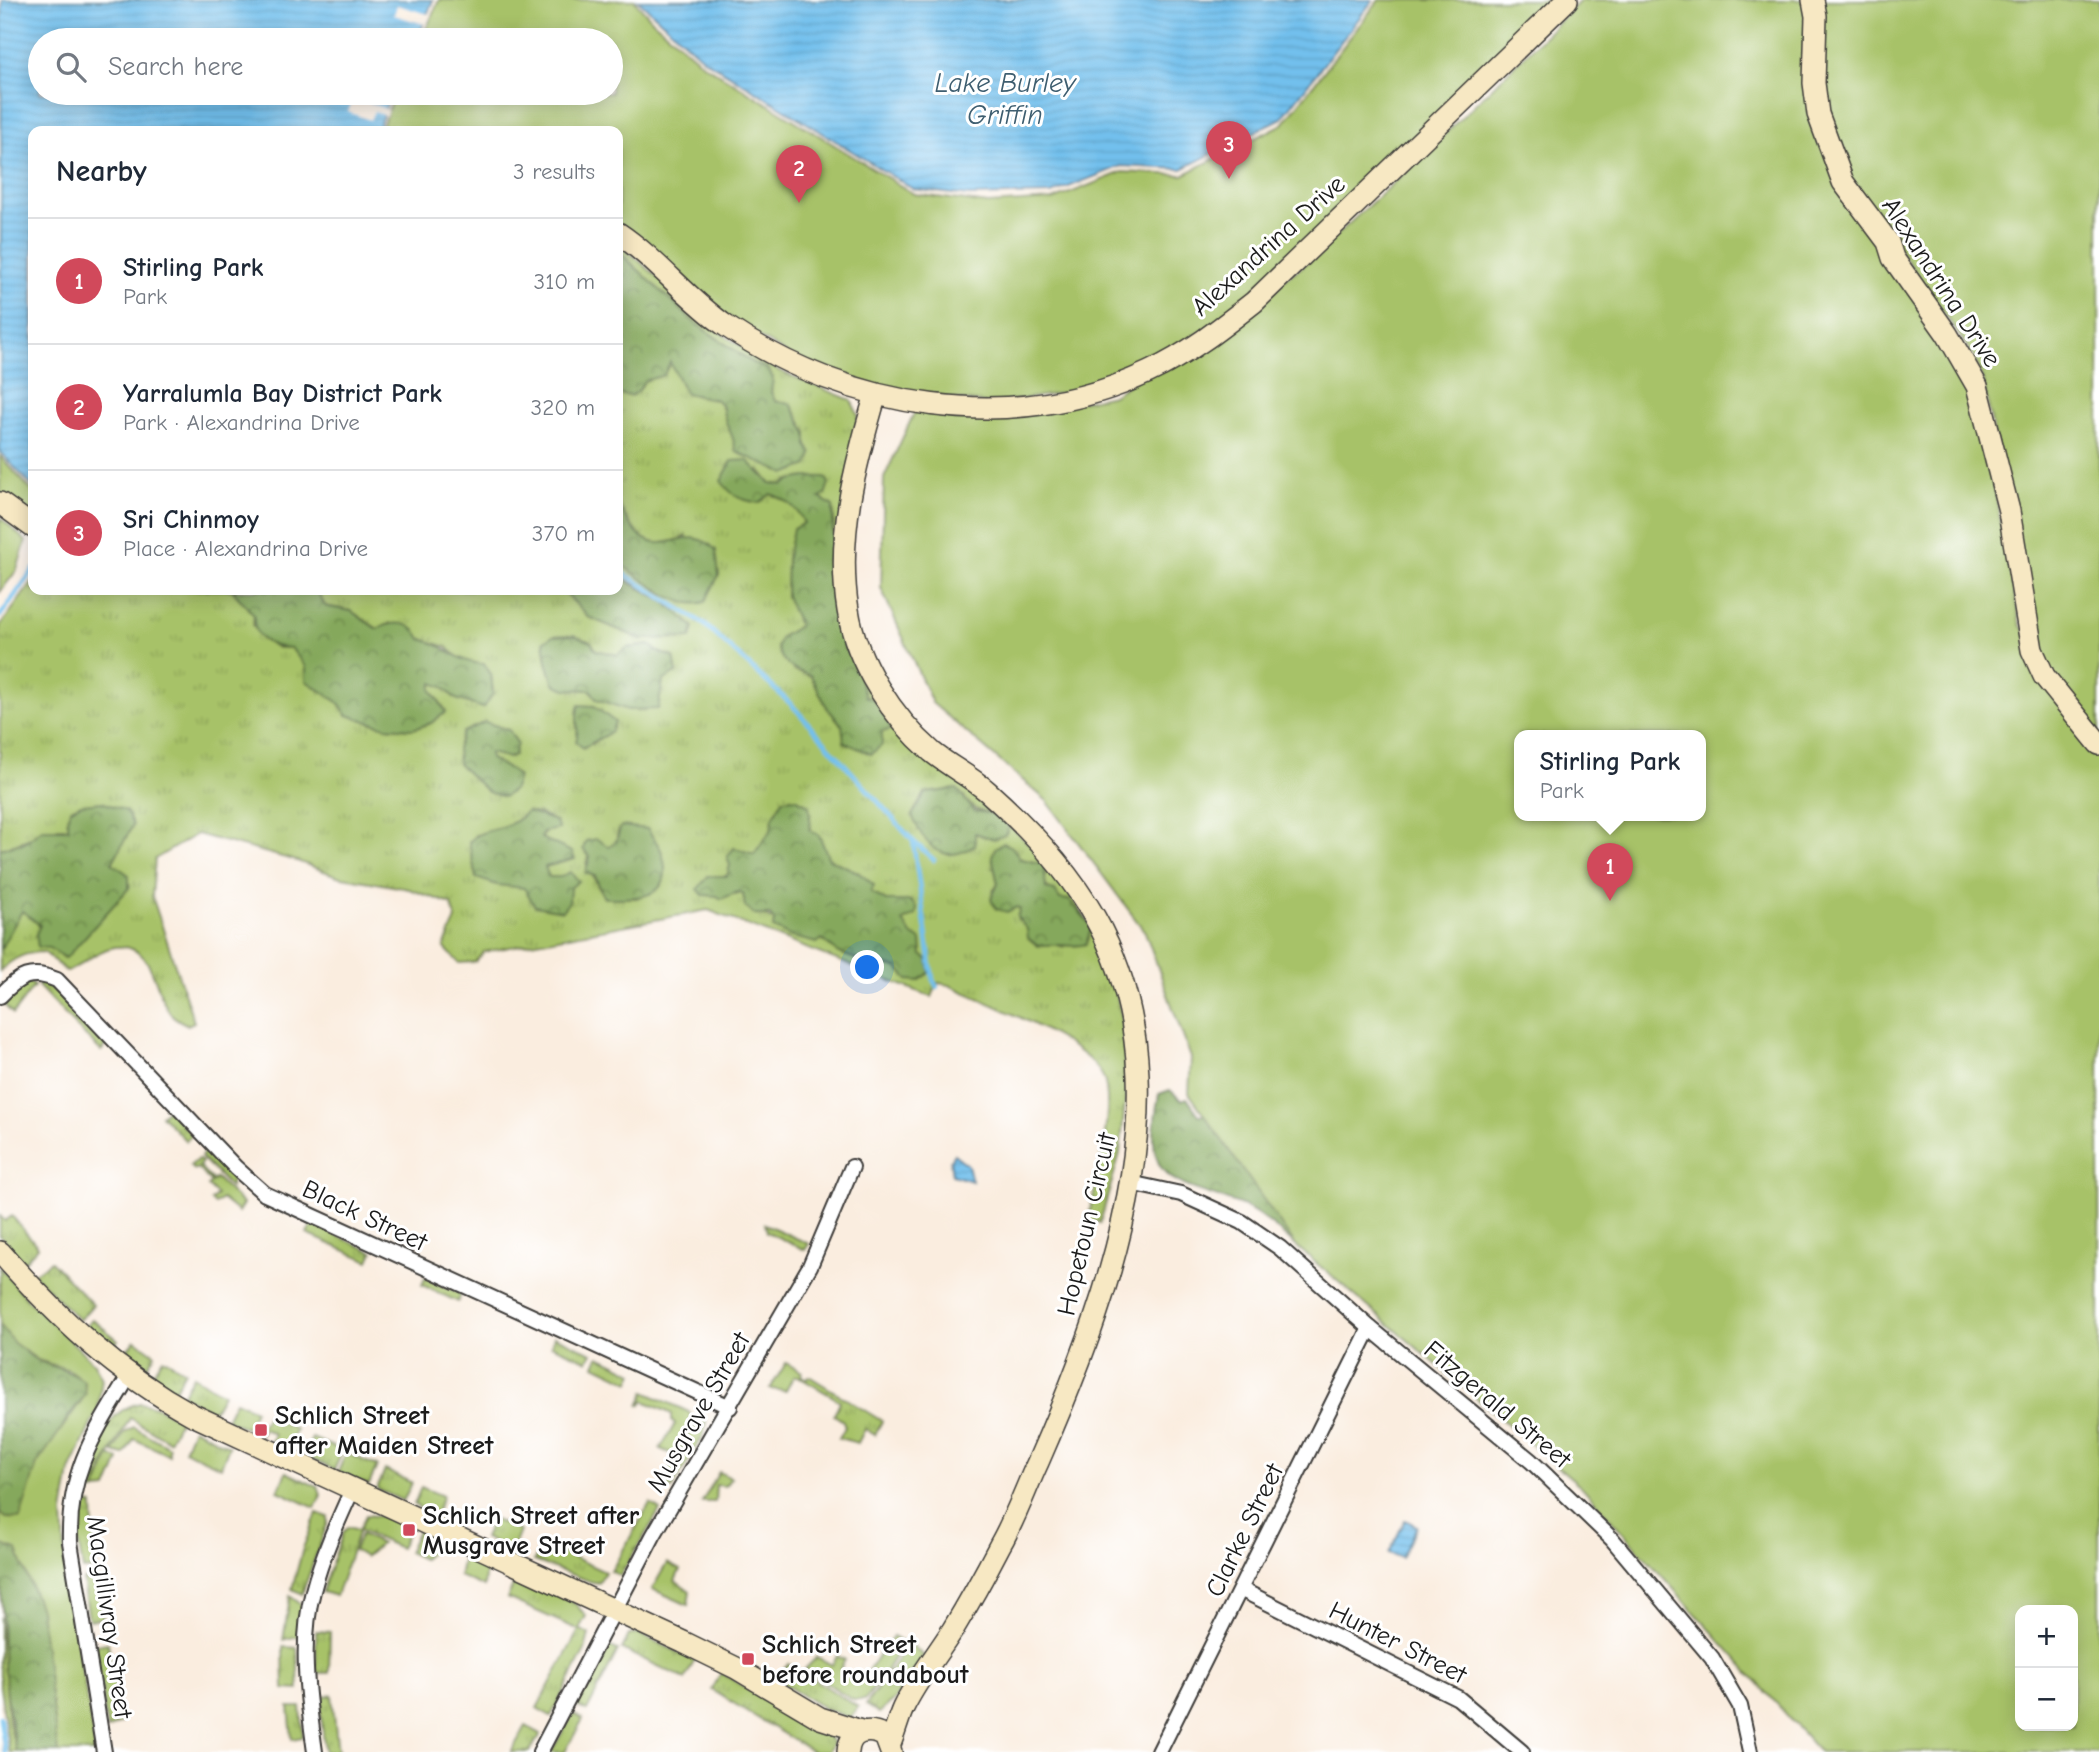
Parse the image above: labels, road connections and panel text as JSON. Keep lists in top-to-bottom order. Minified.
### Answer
{"streets":{"main road":["Alexandrina Drive","Hopetoun Circuit"],"street":["Black Street","Fitzgerald Street","Musgrave Street","Clarke Street","Macgillivray Street","Hunter Street"]},"crossings":[["Alexandrina Drive","Hopetoun Circuit"],["Black Street","Musgrave Street"],["Hopetoun Circuit","Fitzgerald Street"],["Fitzgerald Street","Clarke Street"],["Clarke Street","Hunter Street"]],"water":["Lake Burley Griffin"],"places":{"transit":["Schlich Street after Maiden Street","Schlich Street after Musgrave Street","Schlich Street before roundabout"]},"page":{"search":"Search here","pins":["3","2","1"],"heading":["Nearby","3 results"],"list":[{"mark":"1","name":"Stirling Park","note":"Park","value":"310 m"},{"mark":"2","name":"Yarralumla Bay District Park","note":"Park · Alexandrina Drive","value":"320 m"},{"mark":"3","name":"Sri Chinmoy","note":"Place · Alexandrina Drive","value":"370 m"}],"popup":["Stirling Park","Park"],"map_buttons":["+","−"]}}
